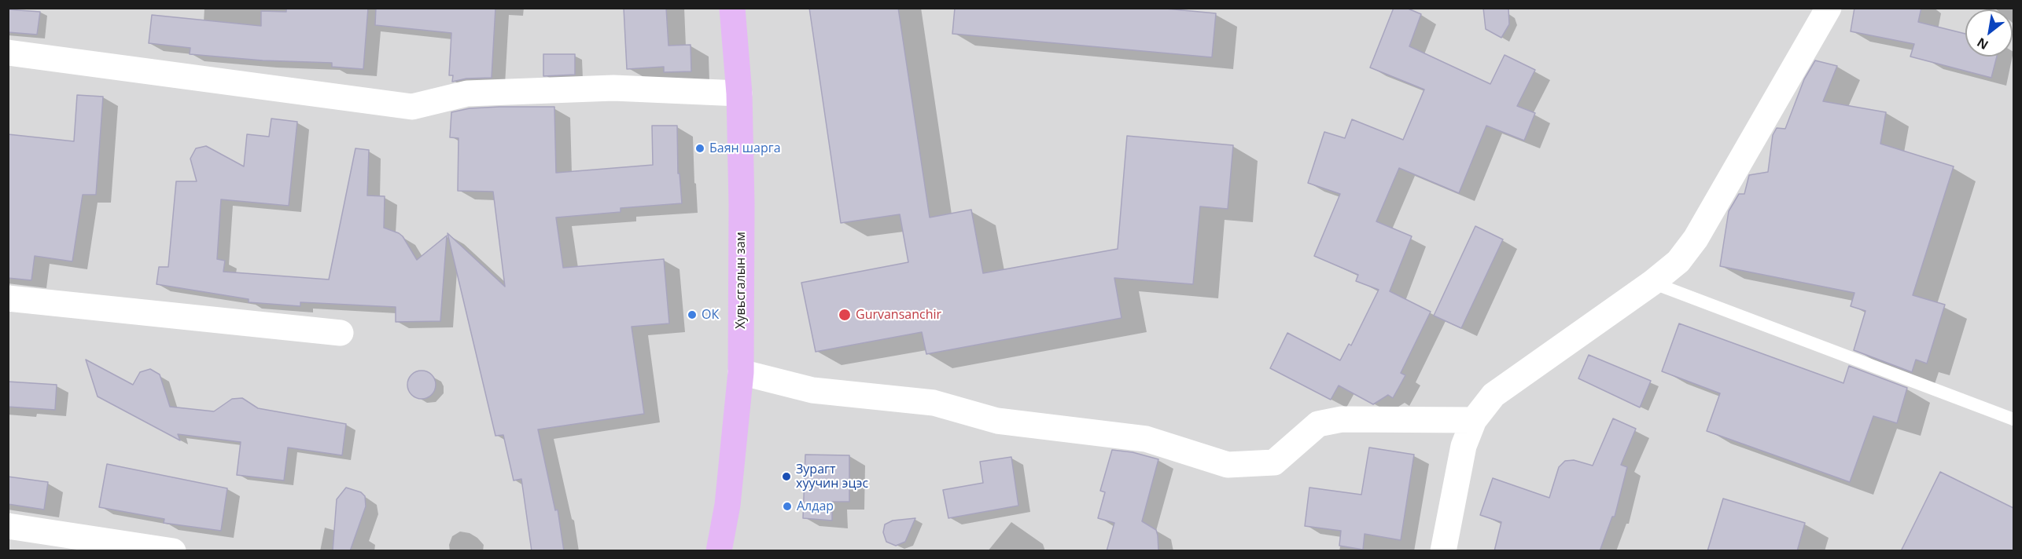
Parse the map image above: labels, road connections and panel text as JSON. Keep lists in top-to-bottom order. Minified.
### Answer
{"streets":{"main road":["Хувьсгалын зам"]},"places":["Баян шарга","ОК","Gurvansanchir","Зурагт хуучин эцэс","Алдар"],"north":"bottom left"}
